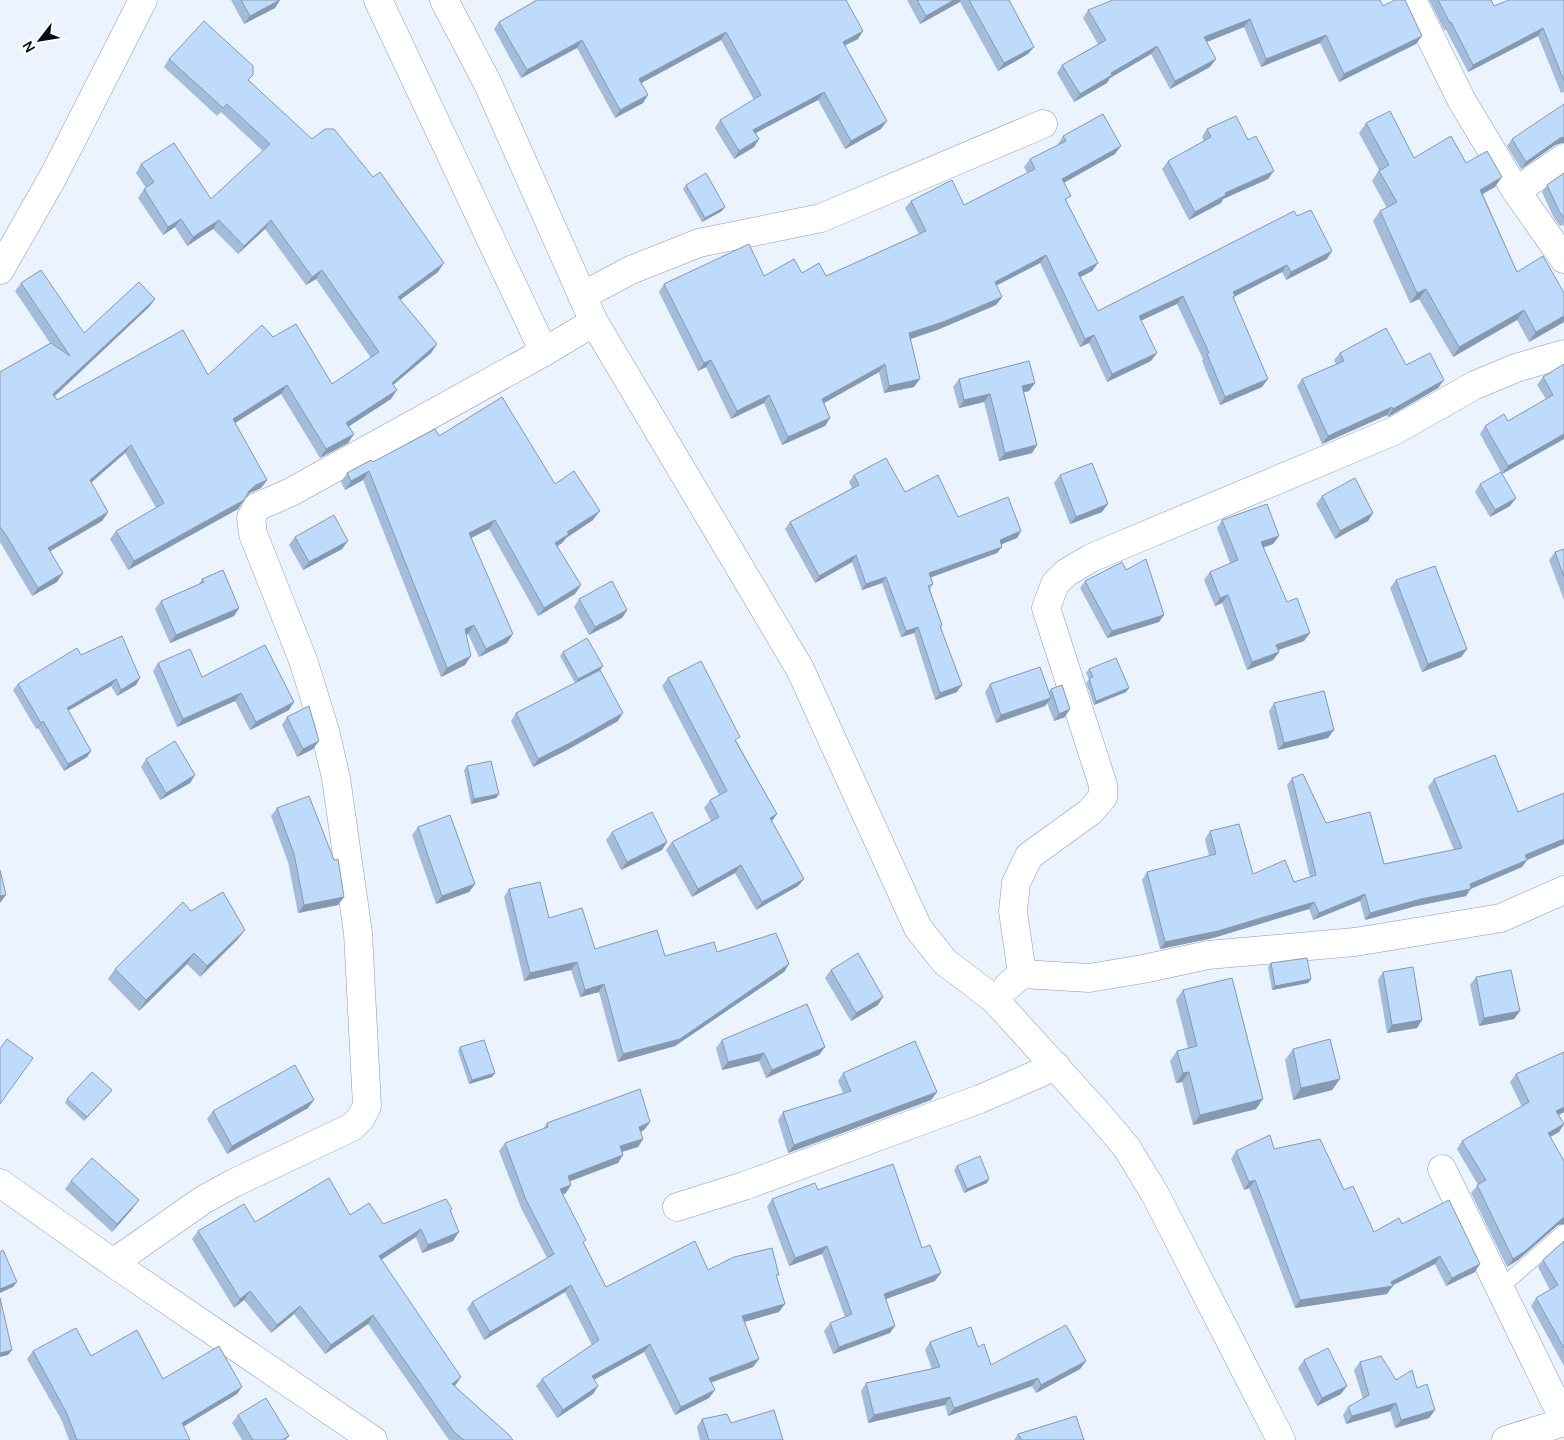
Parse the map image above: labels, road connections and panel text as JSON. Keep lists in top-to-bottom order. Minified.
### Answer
{"north":"bottom left"}
